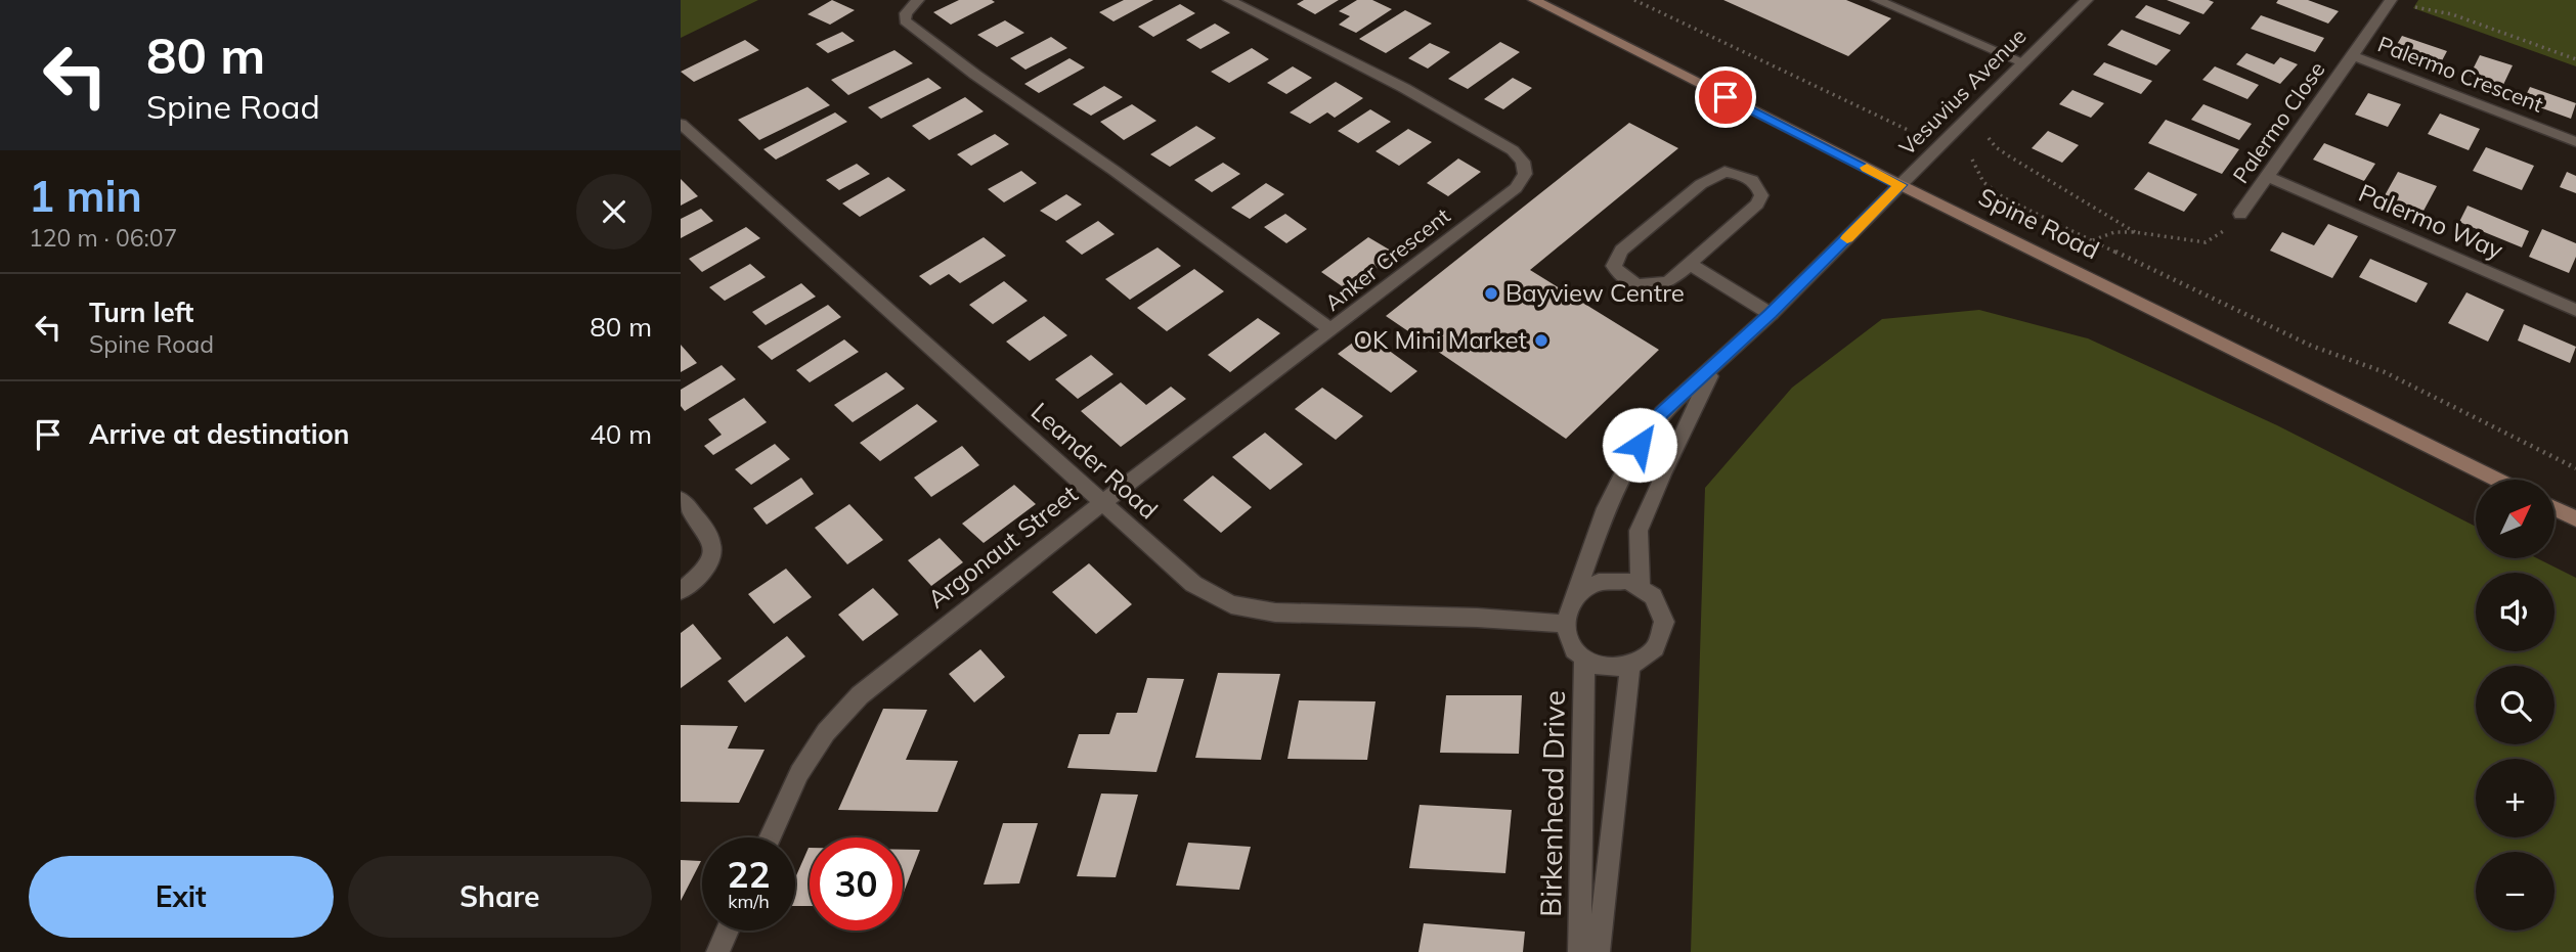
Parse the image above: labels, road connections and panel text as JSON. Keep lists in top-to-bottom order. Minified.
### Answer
{"streets":{"main road":["Spine Road"],"street":["Palermo Crescent","Vesuvius Avenue","Palermo Close","Palermo Way","Anker Crescent","Leander Road","Argonaut Street","Birkenhead Drive"]},"crossings":[["Palermo Crescent","Palermo Close"],["Vesuvius Avenue","Spine Road"],["Palermo Close","Palermo Way"],["Anker Crescent","Argonaut Street"],["Leander Road","Argonaut Street"],["Leander Road","Birkenhead Drive"]],"places":["Bayview Centre","OK Mini Market"],"north":"top right","page":{"turn":["80 m","Spine Road"],"heading":["1 min","120 m · 06:07"],"list":[{"name":"Turn left","note":"Spine Road","value":"80 m"},{"name":"Arrive at destination","value":"40 m"}],"map_buttons":["+","−"],"speed":"22 km/h","limit":"30","buttons":["Exit","Share"]}}
